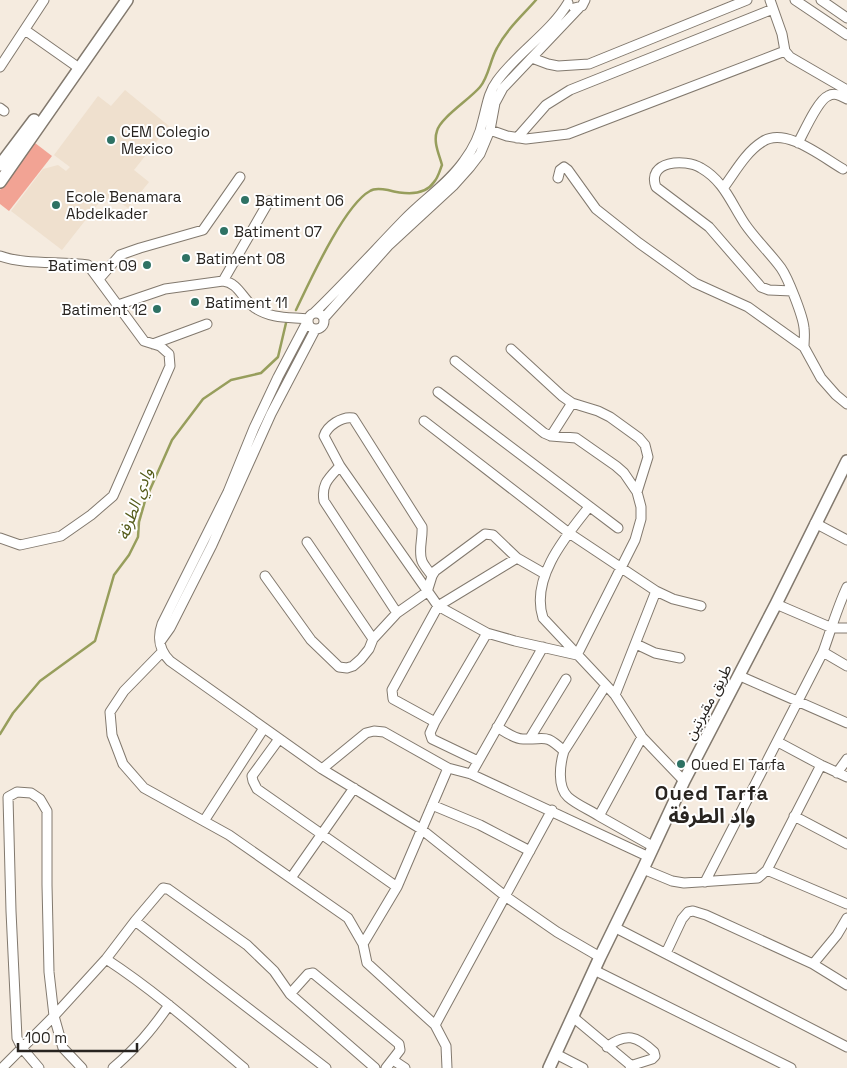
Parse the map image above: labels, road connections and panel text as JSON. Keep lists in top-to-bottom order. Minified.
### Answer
{"streets":{"street":["طريق مقبرتين"]},"districts":["Oued Tarfa واد الطرفة"],"water":["وادي الطرفة"],"places":["CEM Colegio Mexico","Batiment 06","Ecole Benamara Abdelkader","Batiment 07","Batiment 08","Batiment 09","Batiment 11","Batiment 12","Oued El Tarfa"],"scale_bar":"100 m"}
